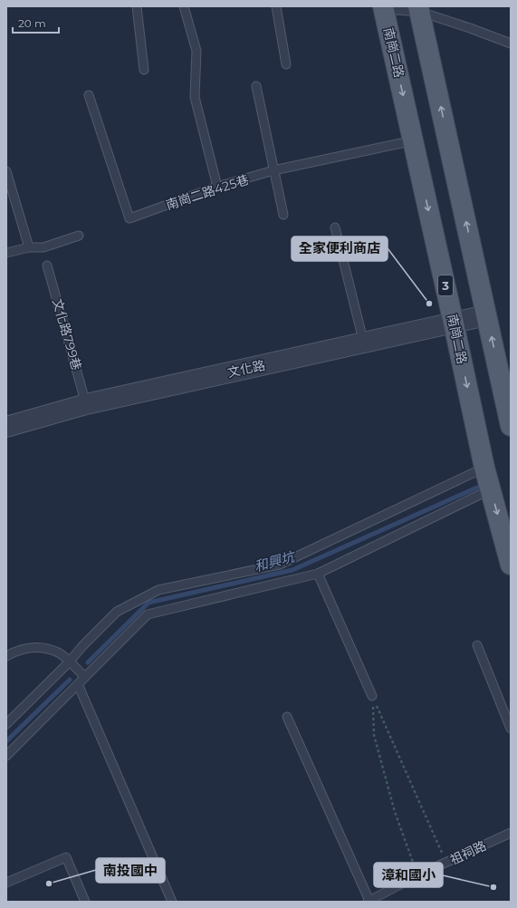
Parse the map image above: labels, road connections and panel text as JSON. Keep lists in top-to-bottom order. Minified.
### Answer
{"streets":{"main road":["南崗二路","3"],"street":["文化路"],"lane":["南崗二路425巷","文化路799巷","祖祠路"]},"crossings":[["南崗二路","南崗二路425巷"],["南崗二路","文化路"],["文化路799巷","文化路"]],"water":["和興坑"],"places":["全家便利商店","南投國中","漳和國小"],"scale_bar":"20 m"}
